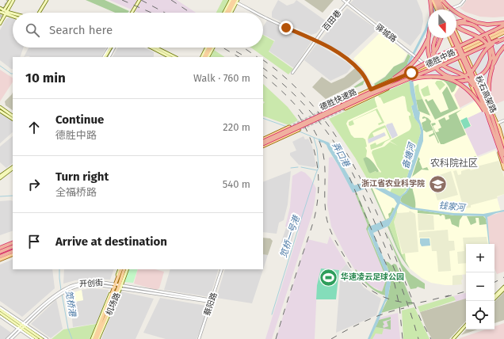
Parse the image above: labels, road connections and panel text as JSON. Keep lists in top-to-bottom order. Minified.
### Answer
{"streets":{"highway":["秋石高架路","德胜快速路"],"main road":["德胜中路","机场路"],"street":["百田巷","驿城路","开创街","蔡阳路"]},"crossings":[["百田巷","驿城路"],["驿城路","德胜中路"],["德胜中路","德胜快速路"],["开创街","机场路"],["开创街","蔡阳路"]],"districts":["农科院社区"],"water":["弄口港","备塘河","钱家河","笕桥一号港","笕桥港"],"places":{"school or university":["浙江省农业科学院"],"sports":["华速凌云足球公园"]},"north":"bottom","page":{"search":"Search here","heading":["10 min","Walk · 760 m"],"list":[["Continue","德胜中路","220 m"],["Turn right","全福桥路","540 m"],"Arrive at destination"],"map_buttons":["+","−"]}}
